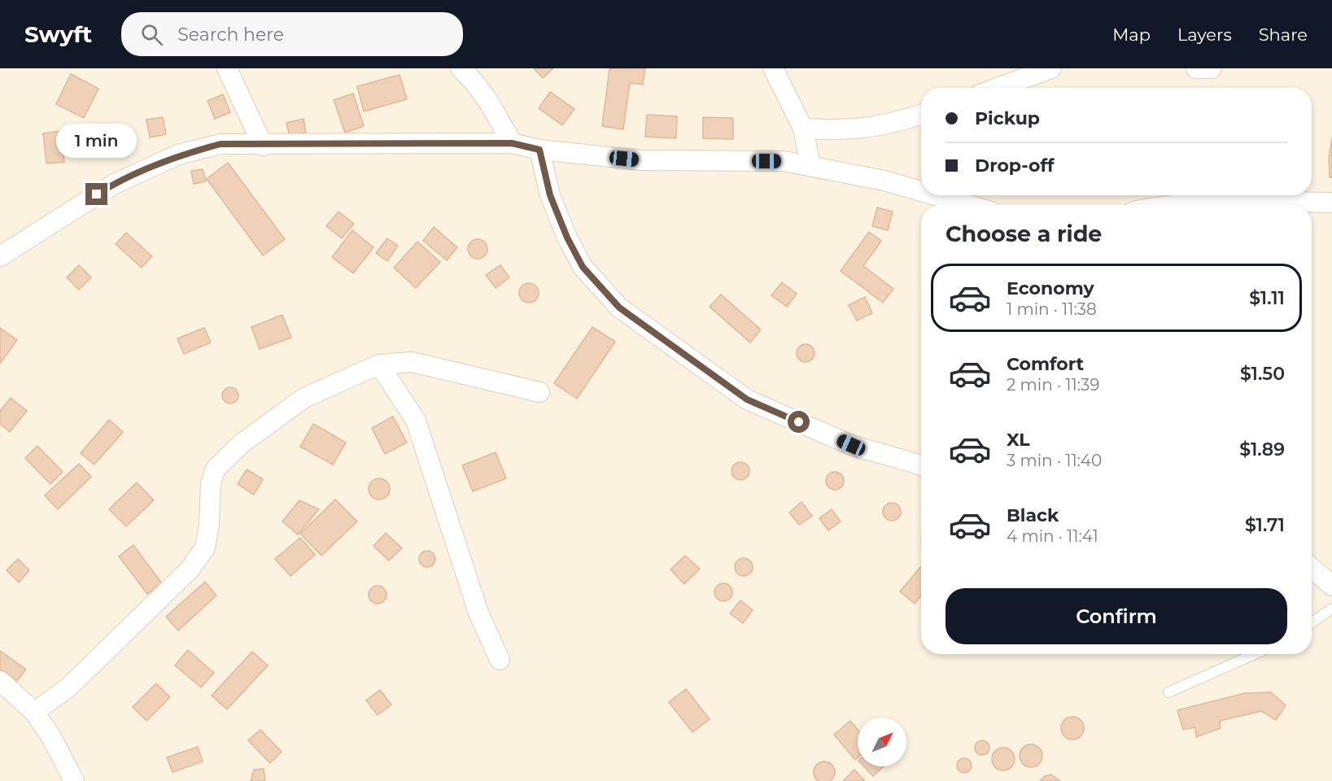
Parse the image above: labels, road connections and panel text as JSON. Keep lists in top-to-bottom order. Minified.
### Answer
{"north":"top right","page":{"header":"Swyft","search":"Search here","nav":["Map","Layers","Share"],"banner":["Pickup","Drop-off"],"bubble":"1 min","heading":"Choose a ride","list":[{"name":"Economy","note":"1 min · 11:38","value":"$1.11"},{"name":"Comfort","note":"2 min · 11:39","value":"$1.50"},{"name":"XL","note":"3 min · 11:40","value":"$1.89"},{"name":"Black","note":"4 min · 11:41","value":"$1.71"}],"buttons":"Confirm"}}
